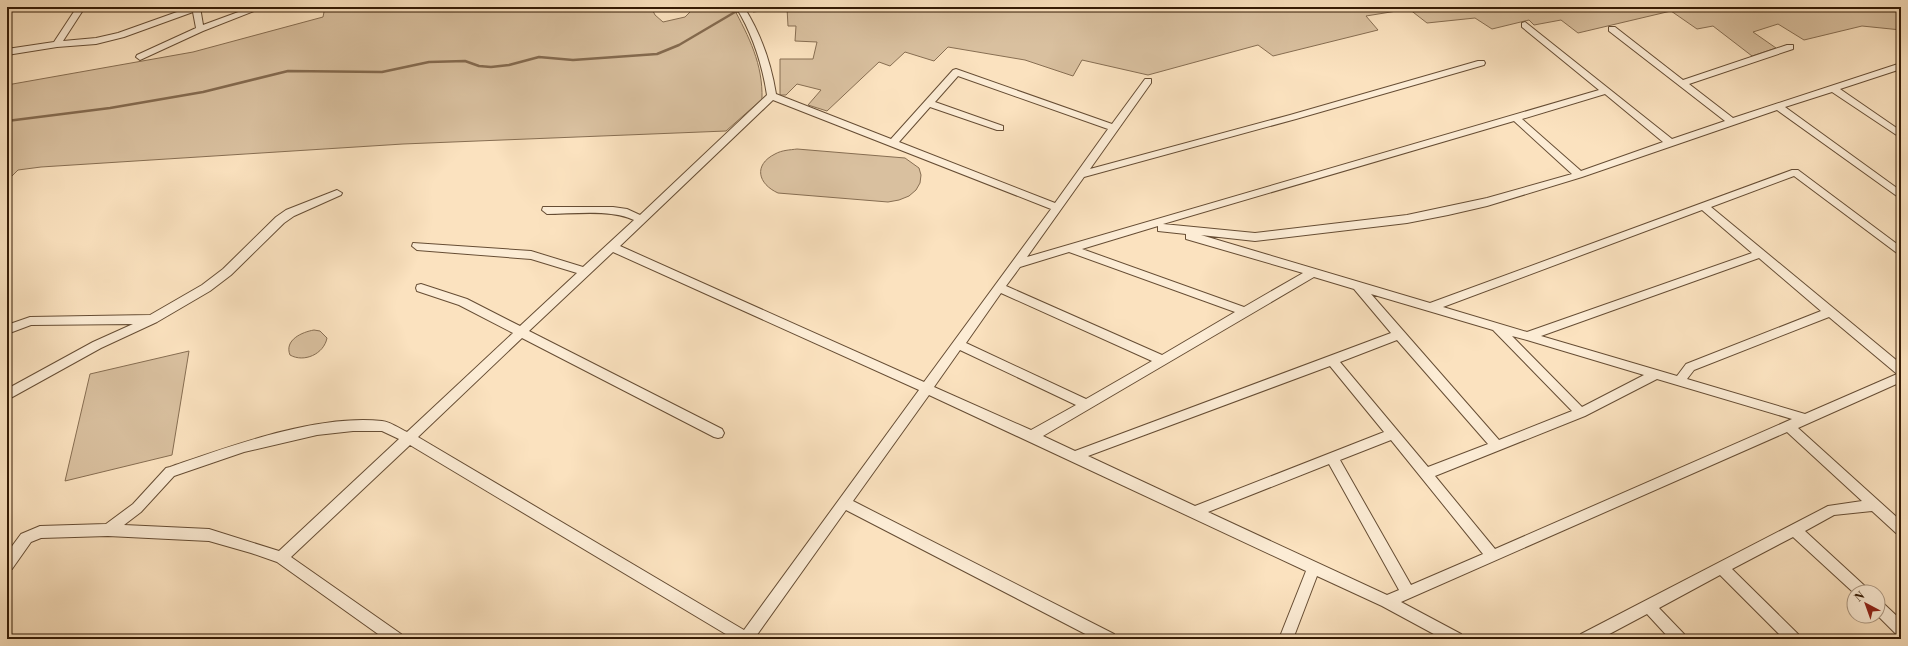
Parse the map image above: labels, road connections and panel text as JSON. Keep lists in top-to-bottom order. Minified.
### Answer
{"north":"top left"}
